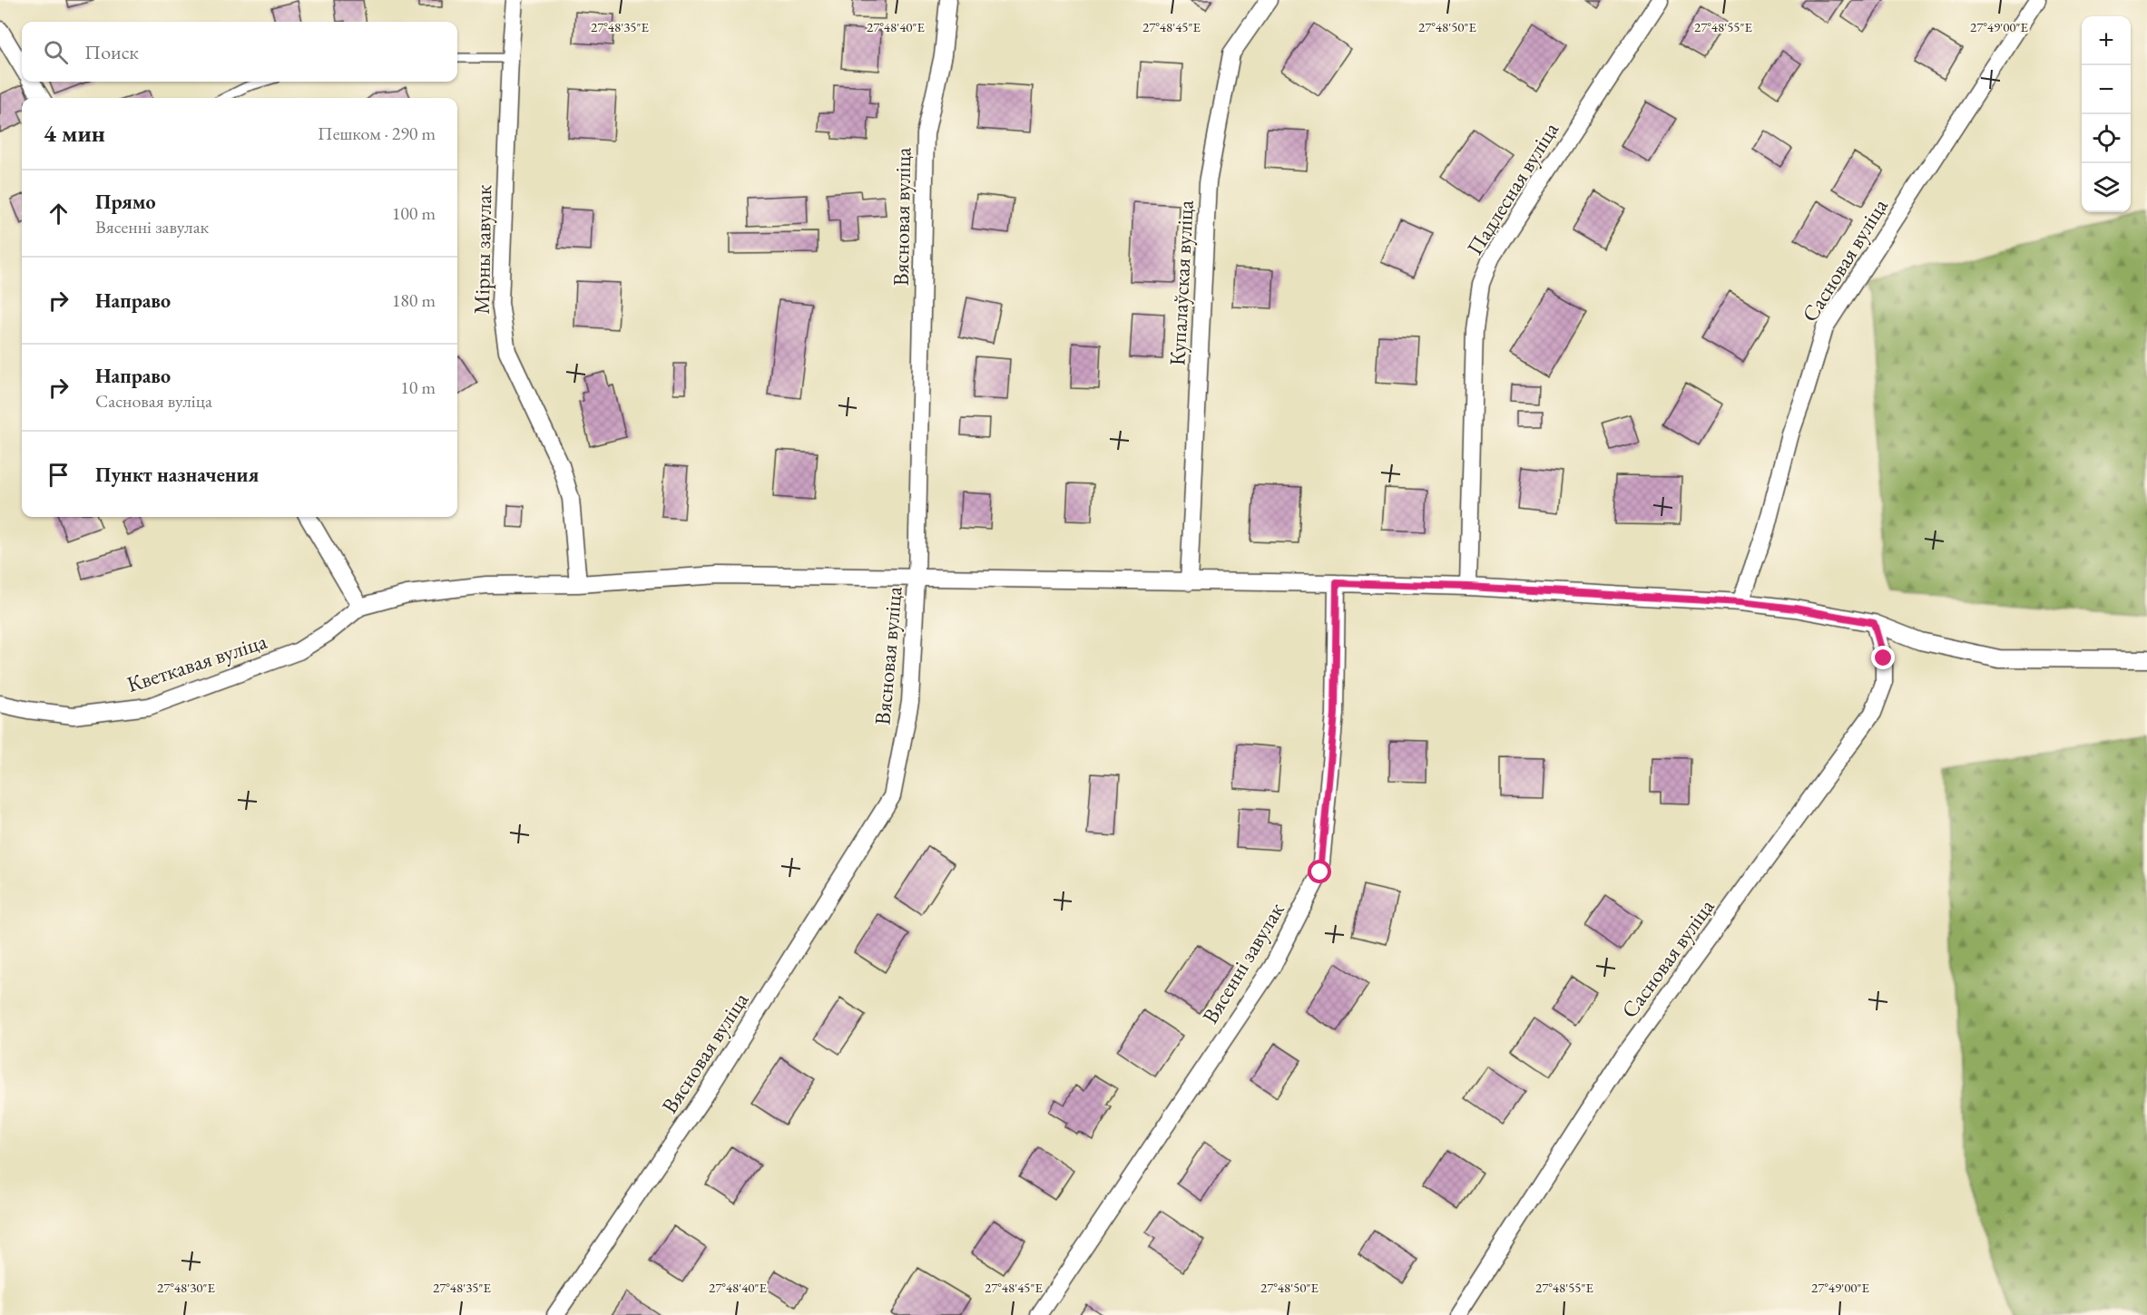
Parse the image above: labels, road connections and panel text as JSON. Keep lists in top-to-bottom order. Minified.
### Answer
{"streets":{"street":["Падлесная вуліца","Вясновая вуліца","Мірны завулак","Сасновая вуліца","Купалаўская вуліца","Кветкавая вуліца","Вясенні завулак"]},"page":{"map_buttons":["+","−"],"search":"Поиск","heading":["4 мин","Пешком · 290 m"],"list":[["Прямо","Вясенні завулак","100 m"],["Направо","180 m"],["Направо","Сасновая вуліца","10 m"],"Пункт назначения"]},"coordinates":["27°48'35\"E","27°48'40\"E","27°48'45\"E","27°48'50\"E","27°48'55\"E","27°49'00\"E","27°48'30\"E"]}
